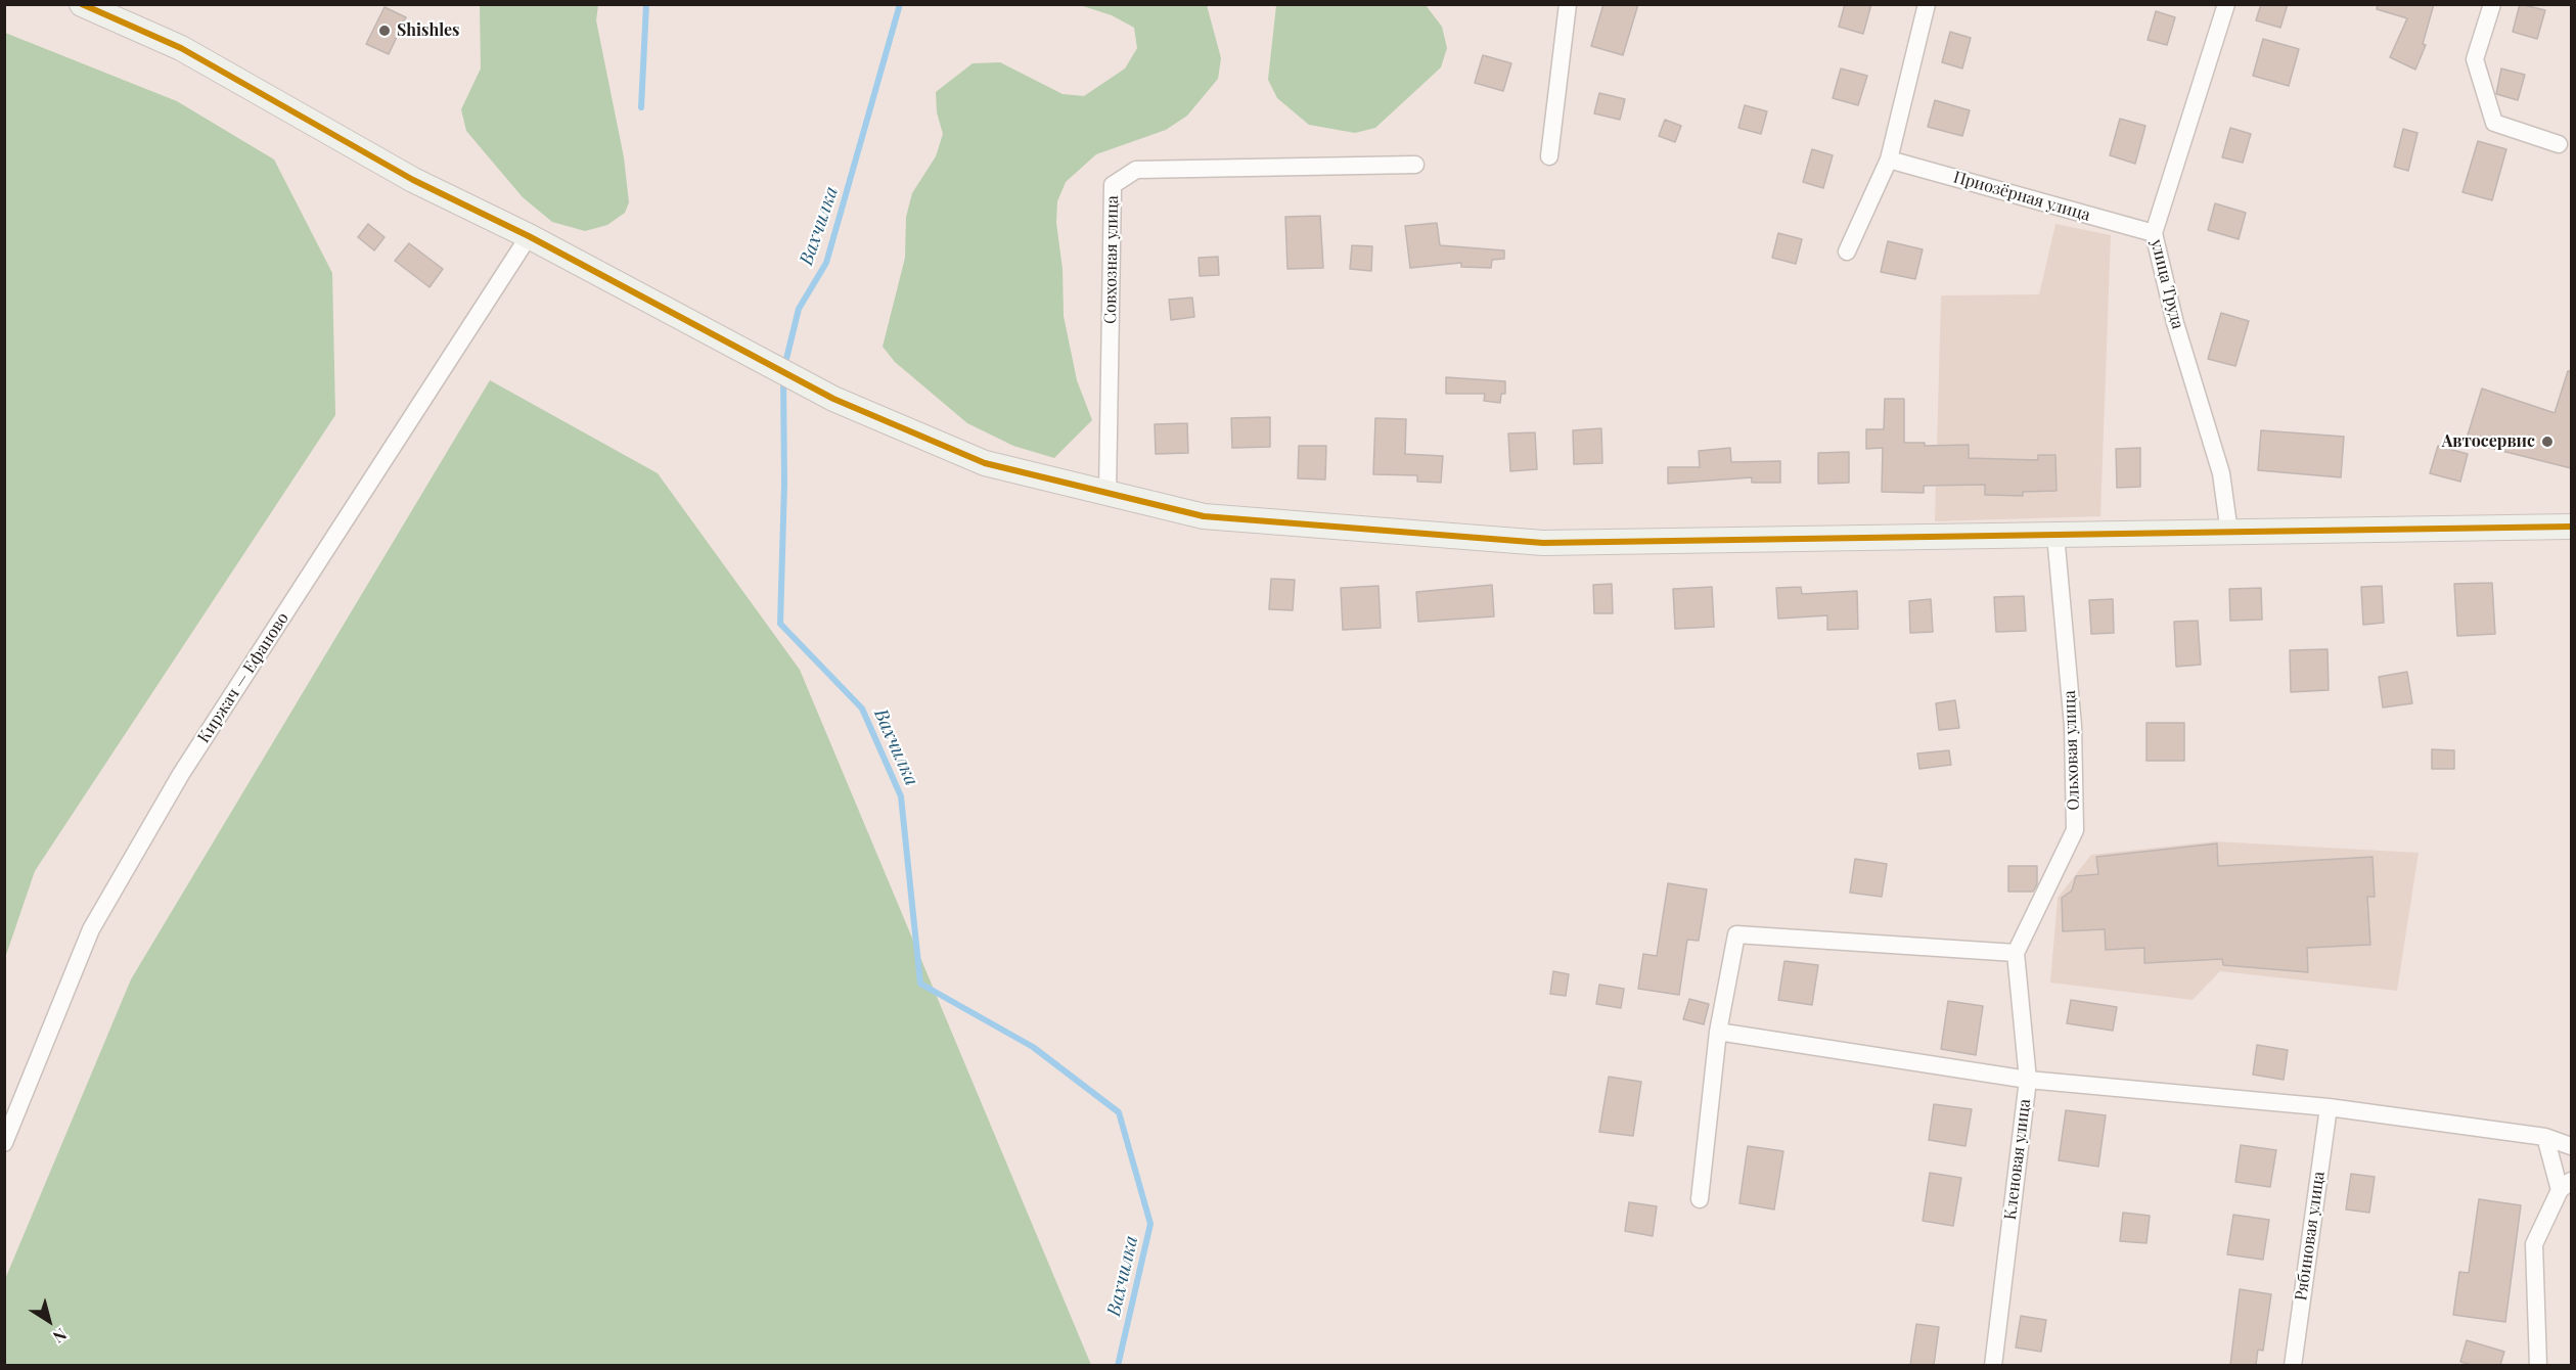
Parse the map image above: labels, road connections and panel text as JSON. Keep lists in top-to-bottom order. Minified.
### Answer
{"streets":{"street":["Приозёрная улица","Совхозная улица","улица Труда","Киржач — Ефаново","Ольховая улица","Кленовая улица","Рябиновая улица"]},"crossings":[["Приозёрная улица","улица Труда"],["Ольховая улица","Кленовая улица"]],"water":["Вахчилка"],"places":["Shishles","Автосервис"],"north":"bottom right"}
